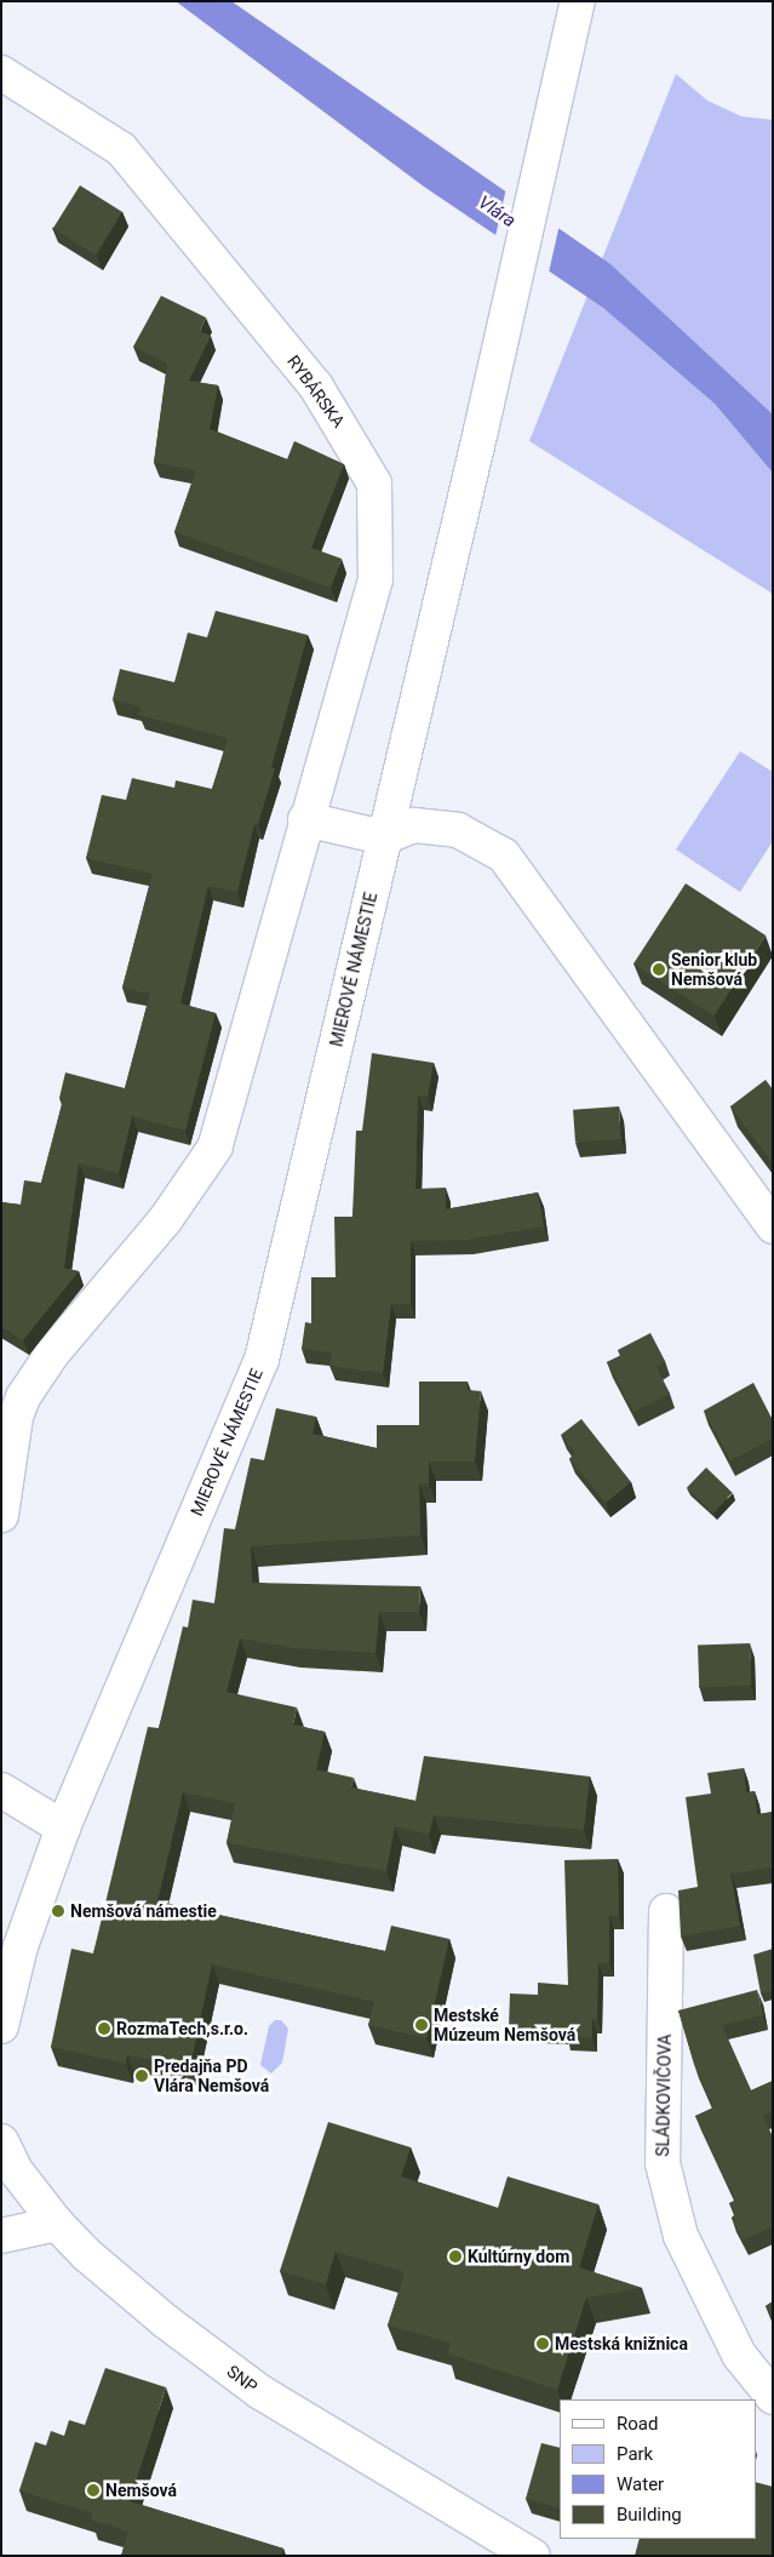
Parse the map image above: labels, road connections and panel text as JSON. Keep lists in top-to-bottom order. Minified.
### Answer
{"streets":{"street":["RYBÁRSKA","MIEROVÉ NÁMESTIE","SLÁDKOVIČOVA","SNP"]},"water":["Vlára"],"places":["Senior klub Nemšová","Nemšová námestie","Mestské Múzeum Nemšová","RozmaTech,s.r.o.","Predajňa PD Vlára Nemšová","Kultúrny dom","Mestská knižnica","Nemšová"],"legend":["Road","Park","Water","Building"]}
